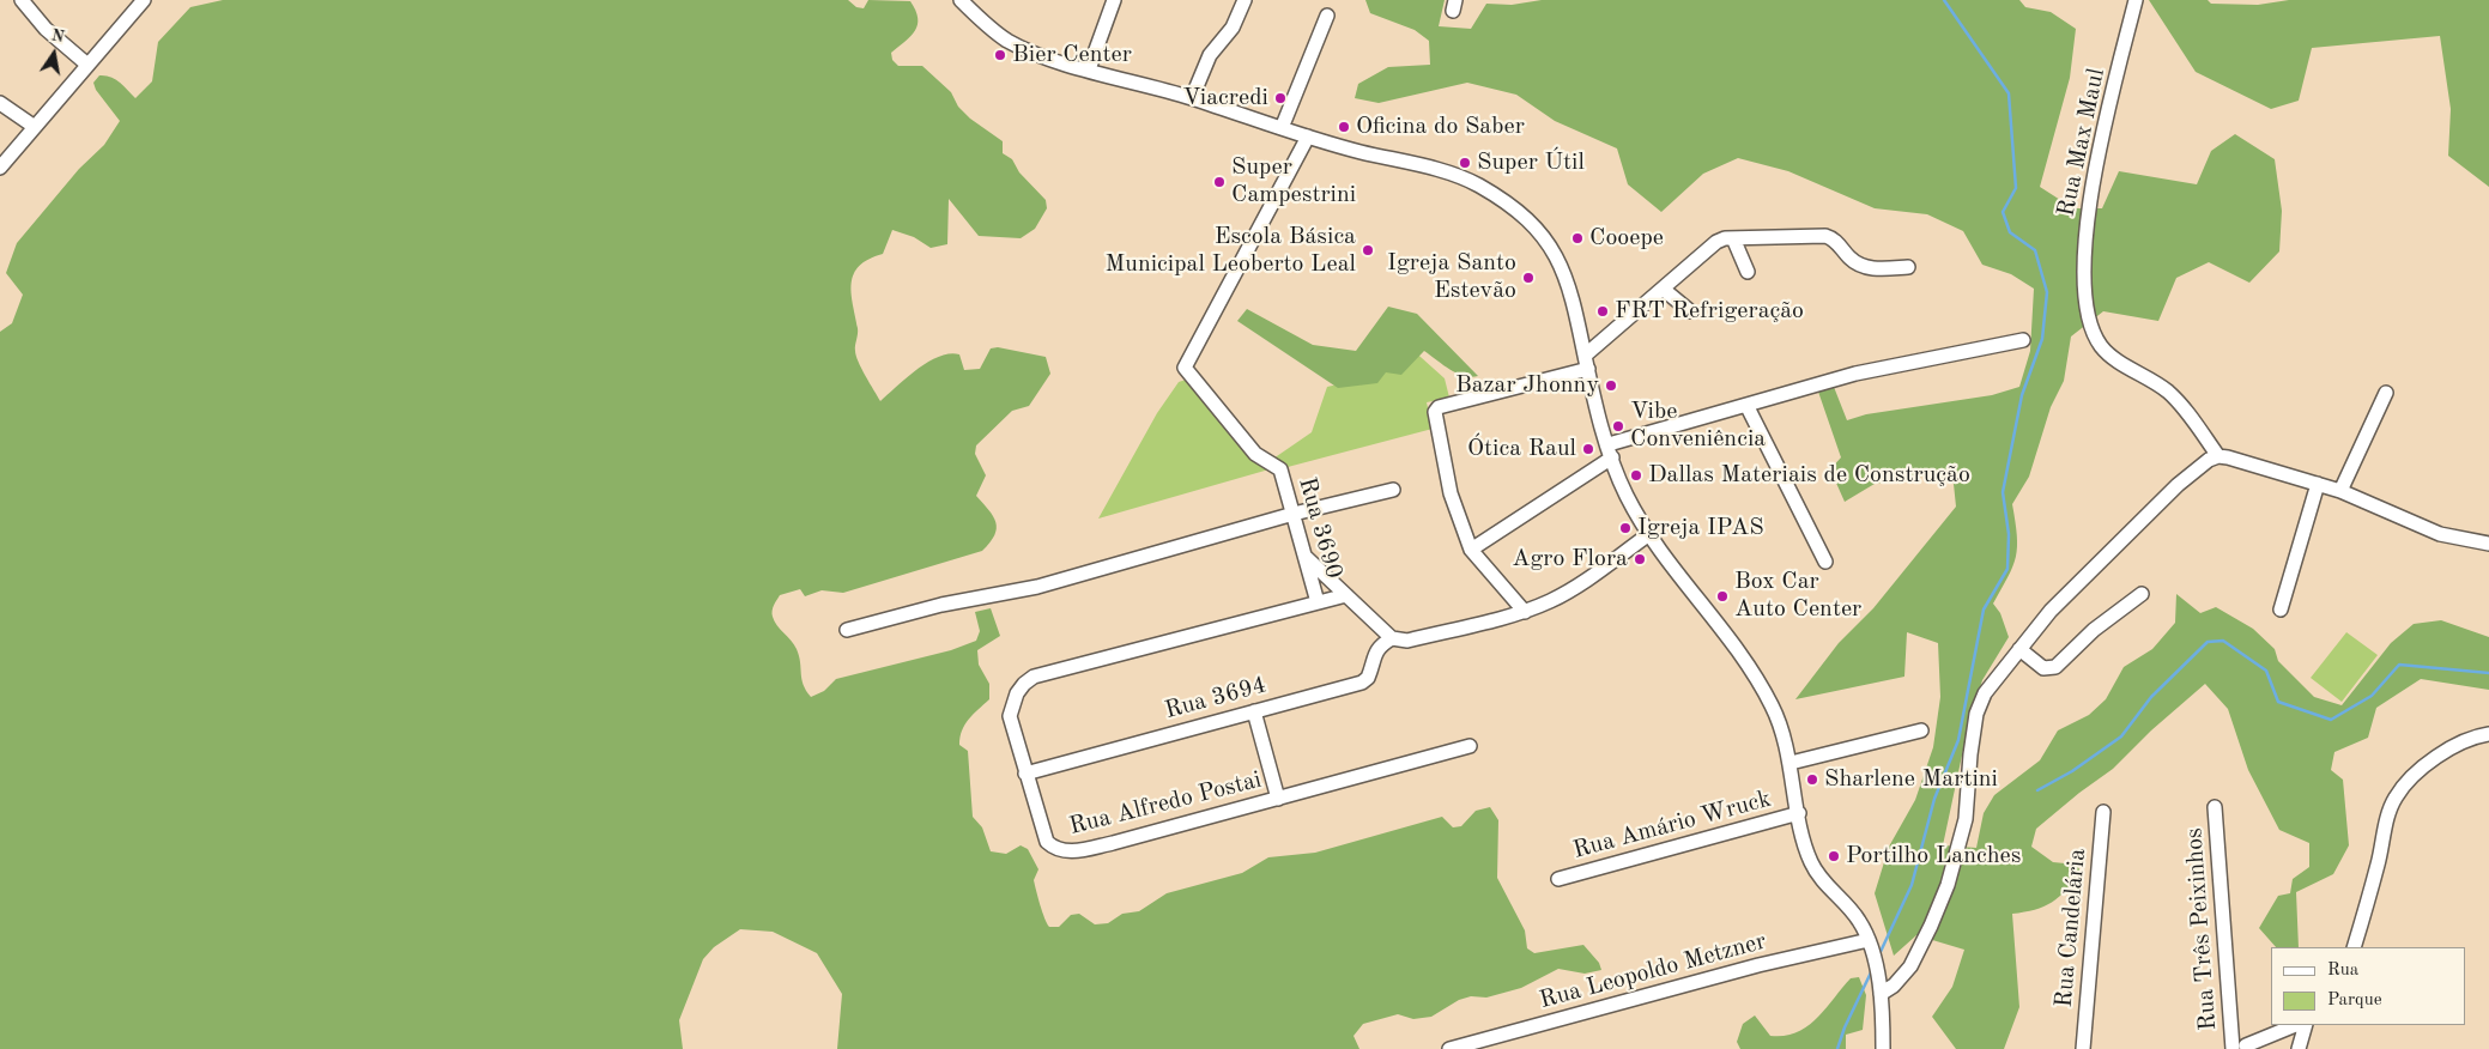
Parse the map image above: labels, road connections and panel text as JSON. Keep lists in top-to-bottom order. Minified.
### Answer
{"streets":{"street":["Rua Max Maul","Rua 3690","Rua 3694","Rua Alfredo Postai","Rua Amário Wruck","Rua Candelária","Rua Três Peixinhos","Rua Leopoldo Metzner"]},"crossings":[["Rua 3690","Rua Alfredo Postai"],["Rua 3694","Rua Alfredo Postai"]],"places":["Bier Center","Viacredi","Oficina do Saber","Super Útil","Super Campestrini","Cooepe","Escola Básica Municipal Leoberto Leal","Igreja Santo Estevão","FRT Refrigeração","Bazar Jhonny","Vibe Conveniência","Ótica Raul","Dallas Materiais de Construção","Igreja IPAS","Agro Flora","Box Car Auto Center","Sharlene Martini","Portilho Lanches"],"legend":["Rua","Parque"],"north":"top"}
